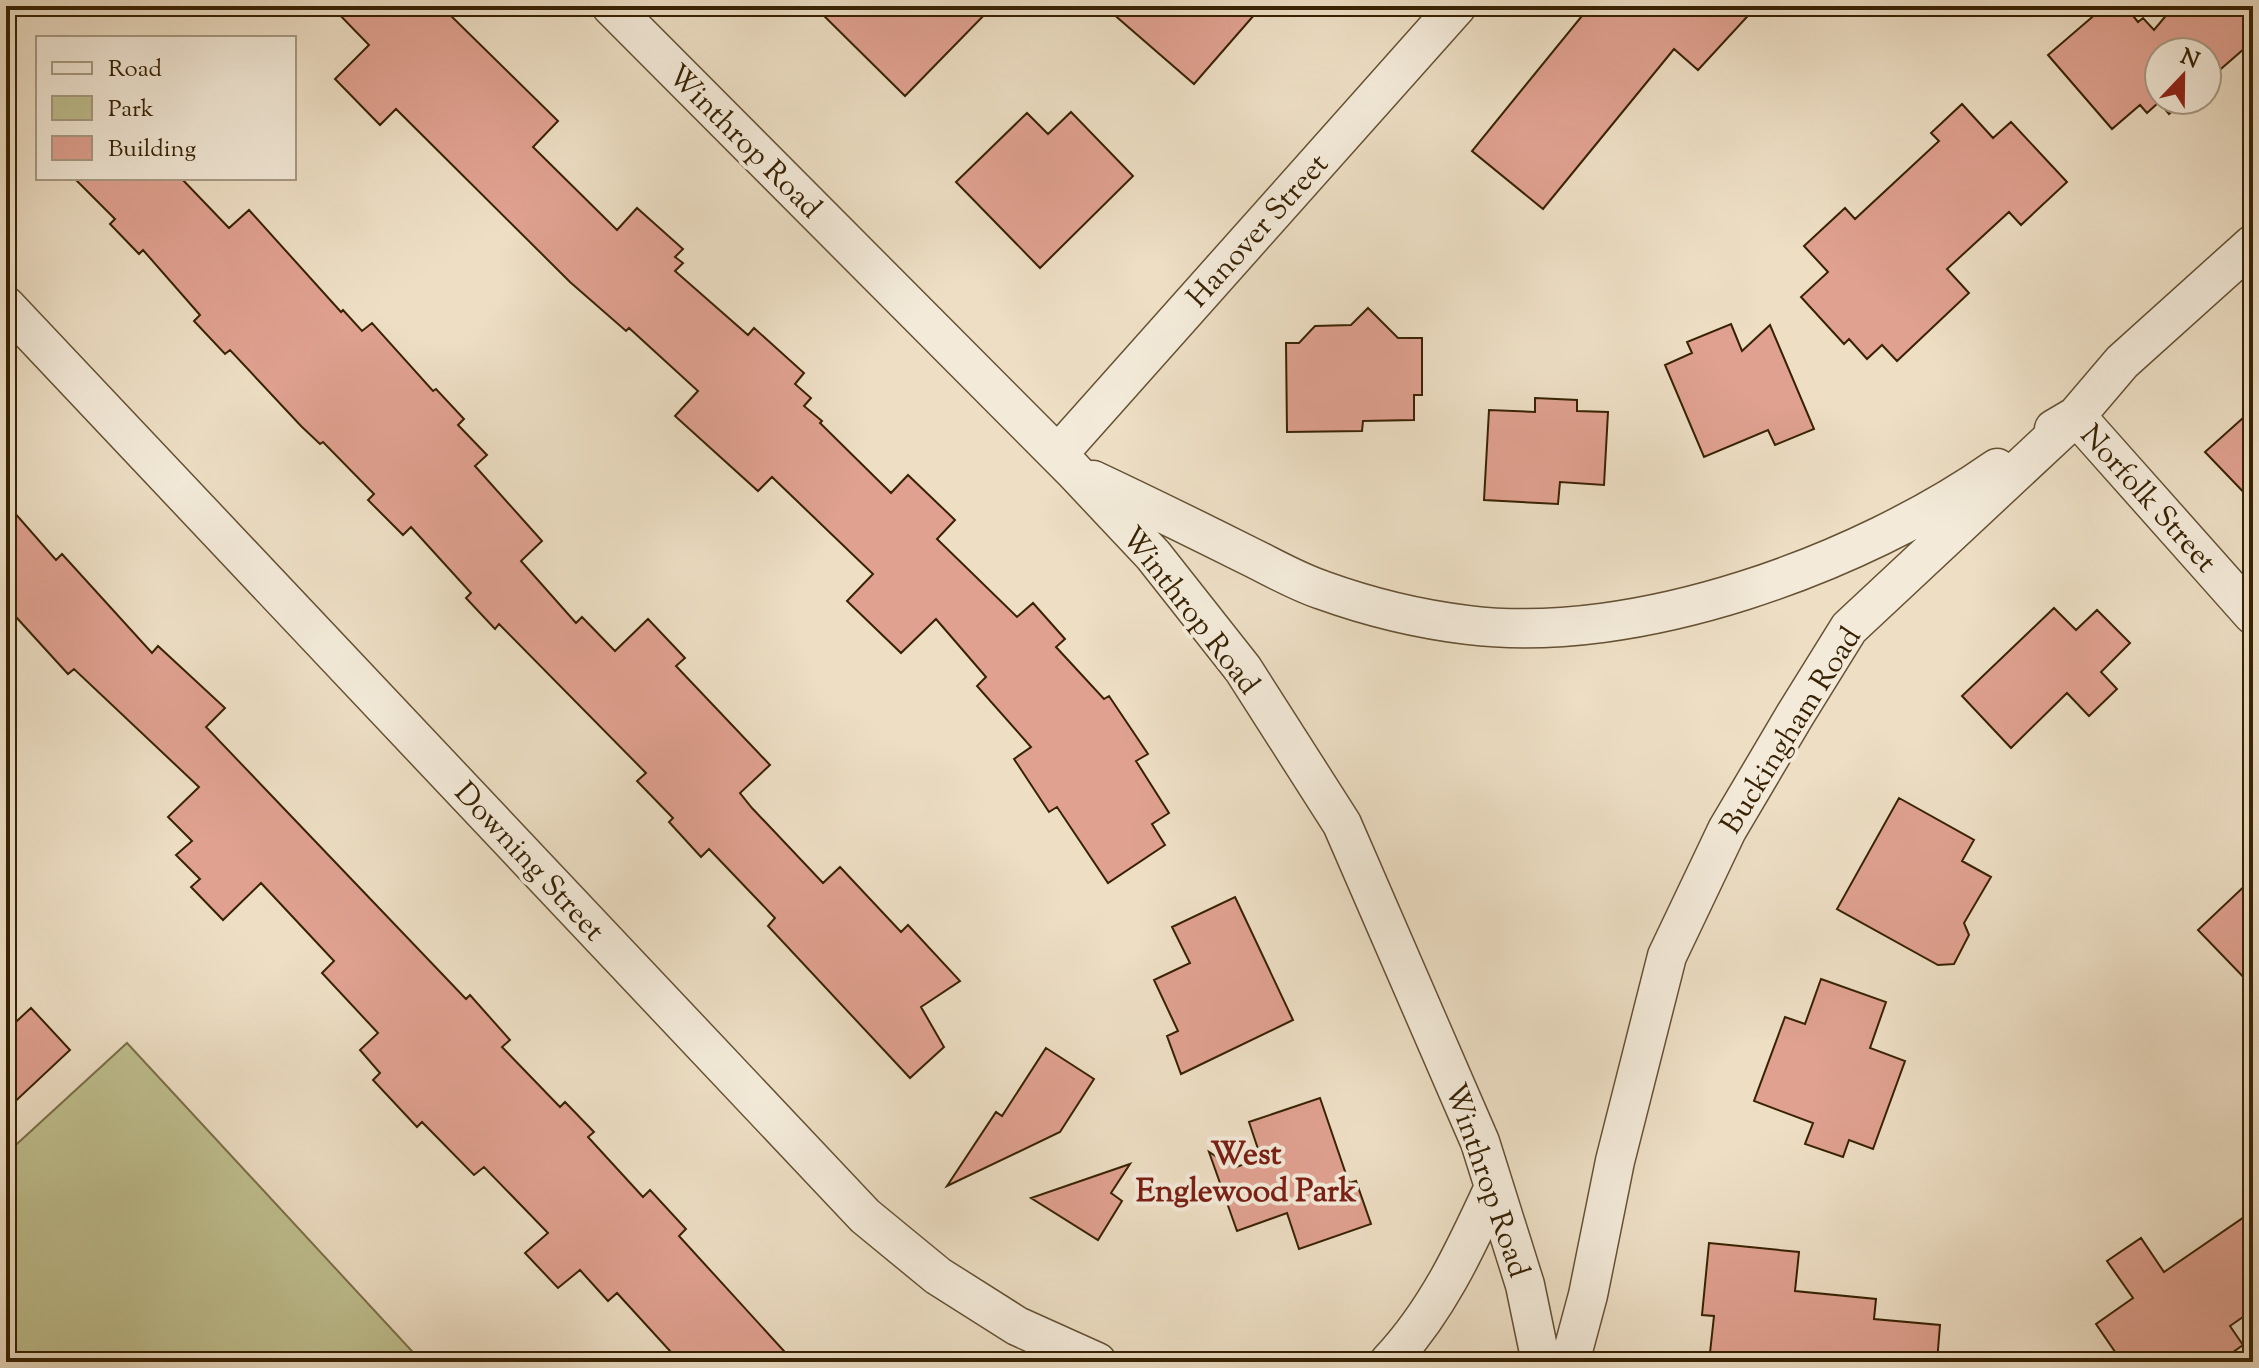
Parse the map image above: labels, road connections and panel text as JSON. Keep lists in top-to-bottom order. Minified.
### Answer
{"streets":{"street":["Winthrop Road","Hanover Street","Norfolk Street","Buckingham Road","Downing Street"]},"crossings":[["Winthrop Road","Hanover Street"],["Norfolk Street","Buckingham Road"]],"districts":["West Englewood Park"],"legend":["Road","Park","Building"],"north":"top"}
